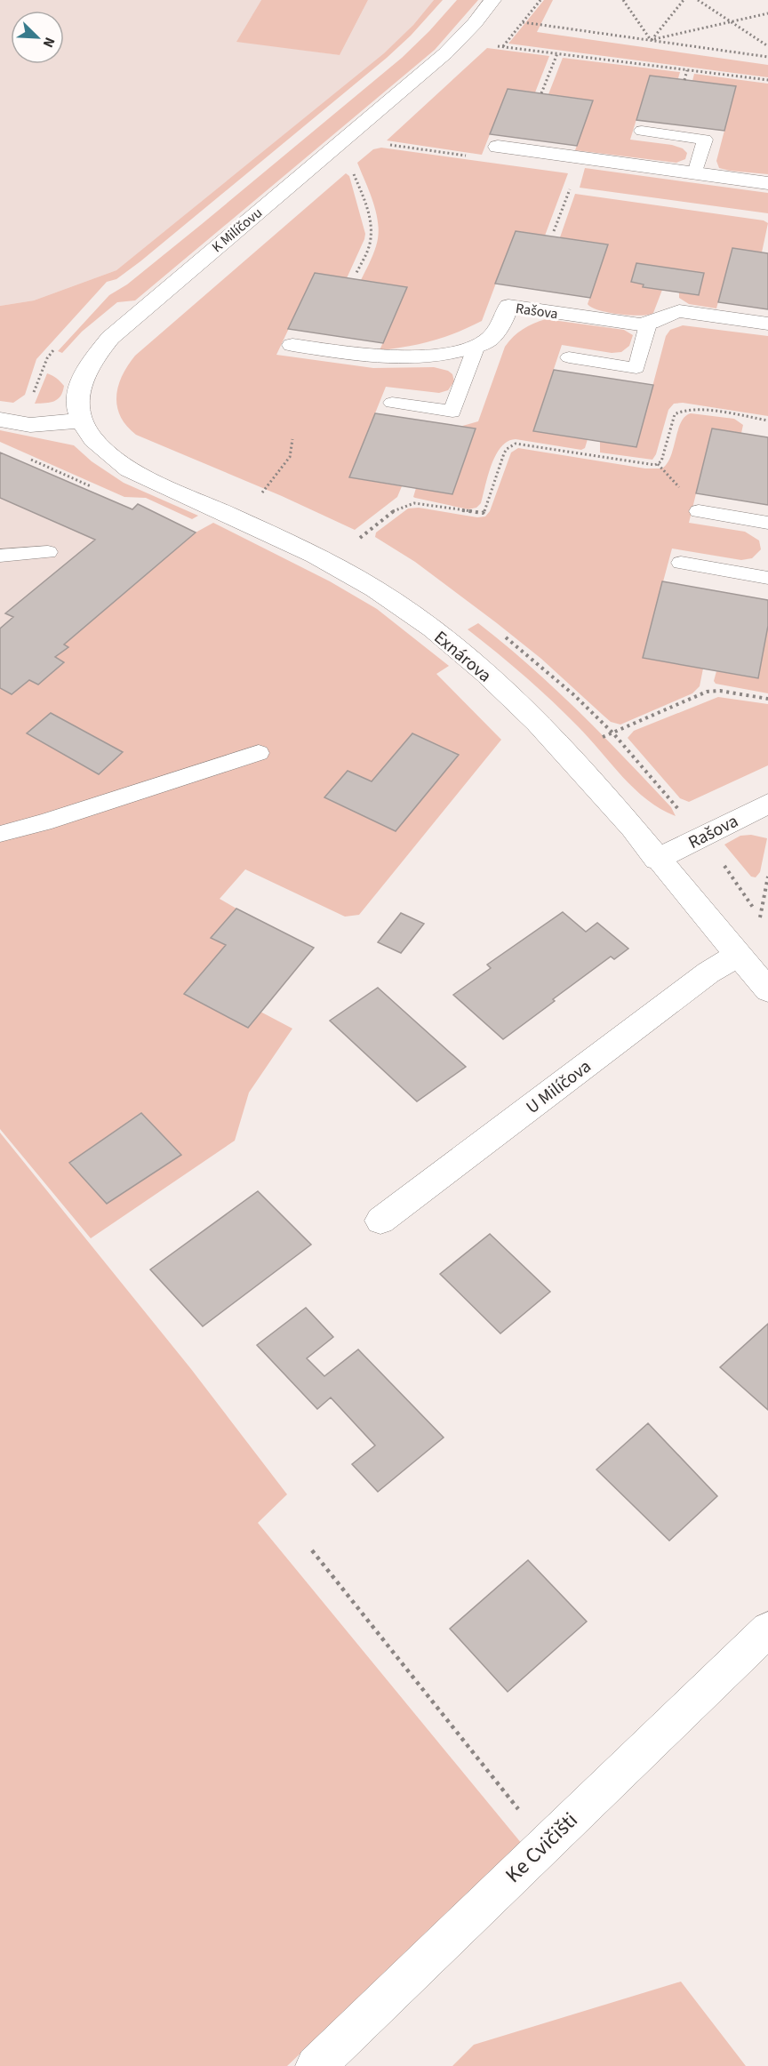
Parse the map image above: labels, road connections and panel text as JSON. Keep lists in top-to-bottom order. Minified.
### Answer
{"streets":{"street":["K Milíčovu","Rašova","Exnárova","U Milíčova","Ke Cvičišti"]},"crossings":[["K Milíčovu","Exnárova"],["Rašova","Exnárova"],["Exnárova","U Milíčova"]],"north":"bottom right"}
